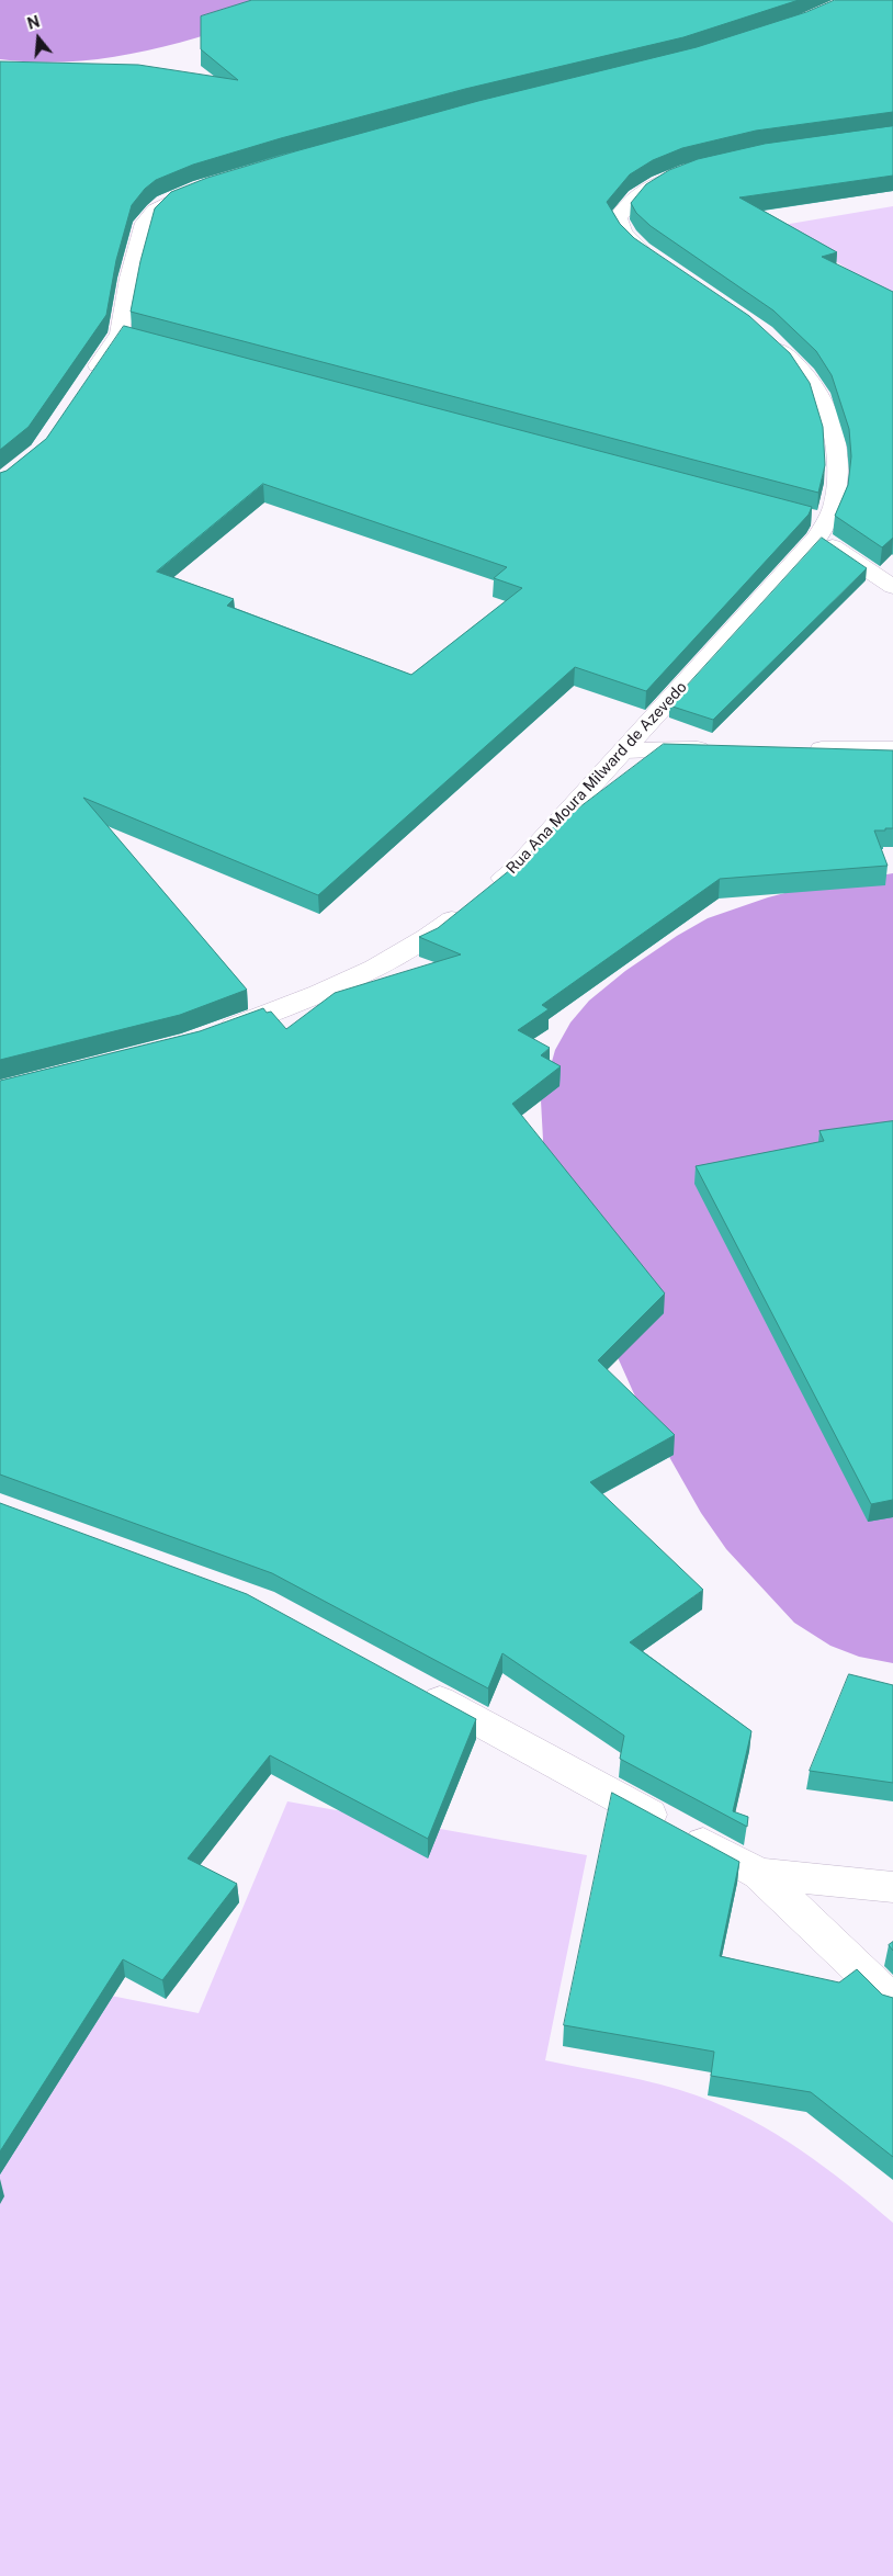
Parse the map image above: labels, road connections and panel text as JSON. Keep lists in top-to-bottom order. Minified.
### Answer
{"streets":{"street":["Rua Ana Moura Milward de Azevedo"]},"north":"top"}
